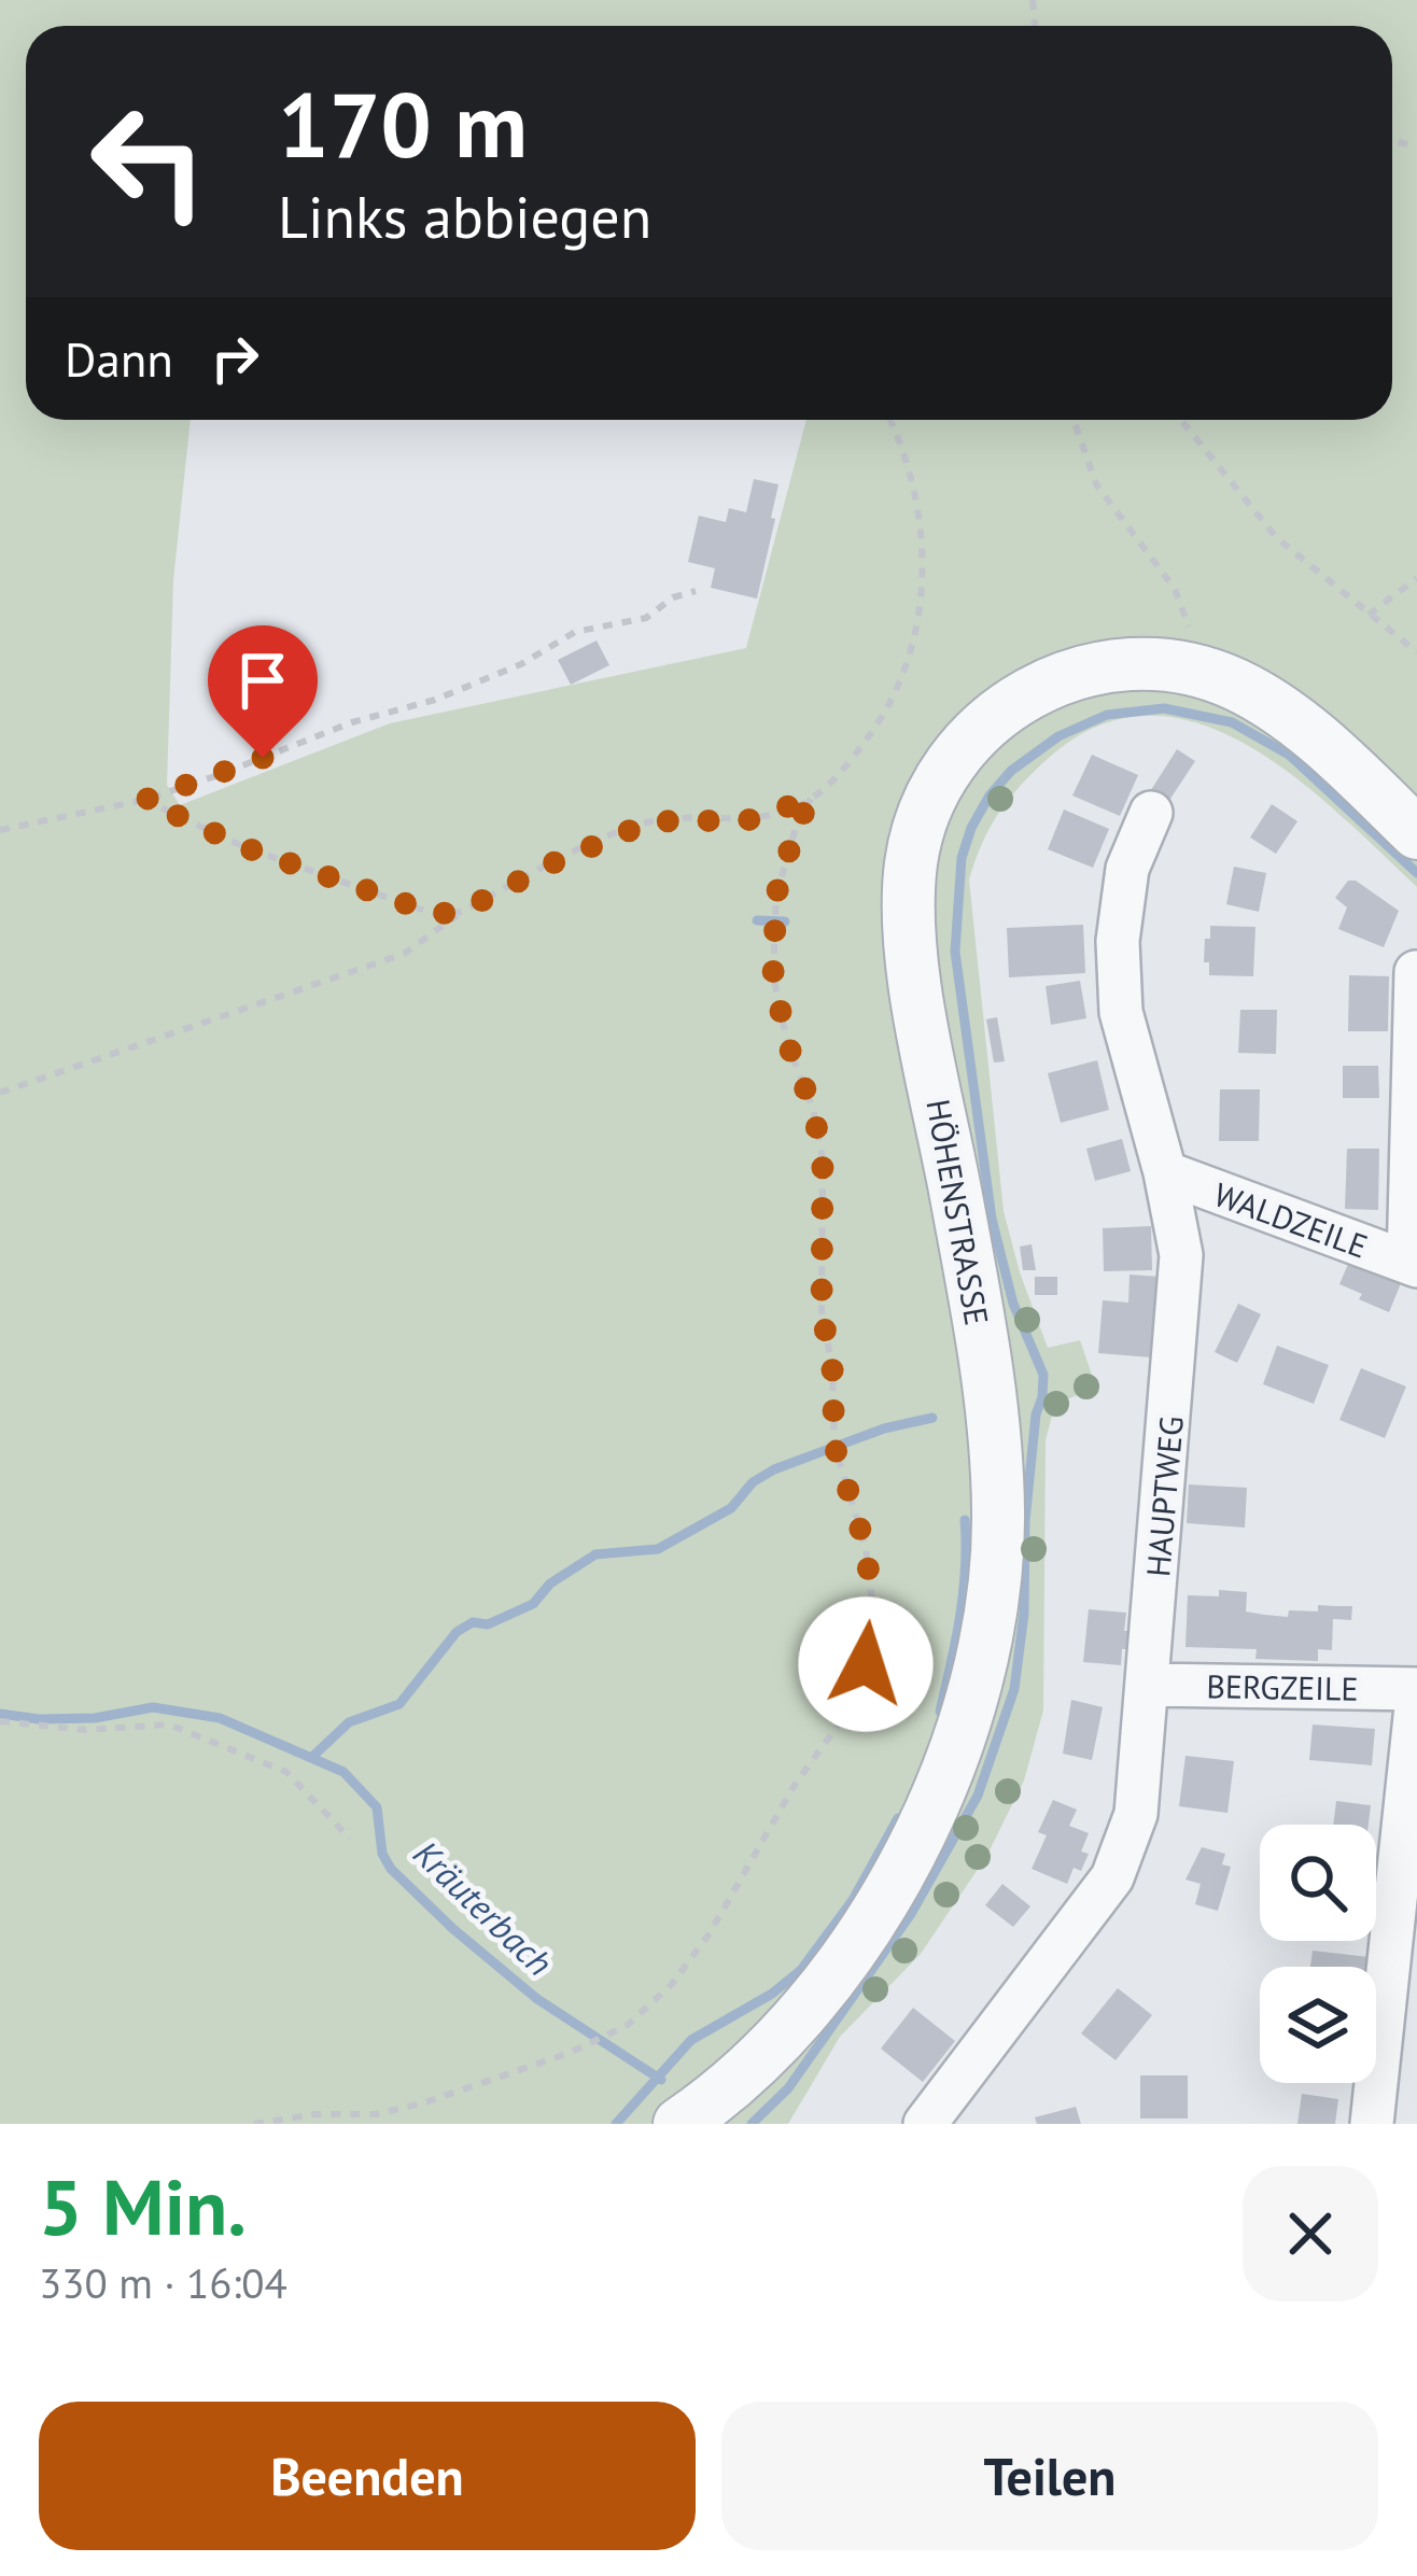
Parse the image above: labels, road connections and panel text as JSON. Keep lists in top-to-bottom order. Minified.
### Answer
{"streets":{"street":["HÖHENSTRASSE","WALDZEILE","HAUPTWEG","BERGZEILE"]},"crossings":[["WALDZEILE","HAUPTWEG"],["HAUPTWEG","BERGZEILE"]],"water":["Kräuterbach"],"page":{"turn":["170 m","Links abbiegen"],"then":"Dann","heading":["5 Min.","330 m · 16:04"],"buttons":["Beenden","Teilen"]}}
